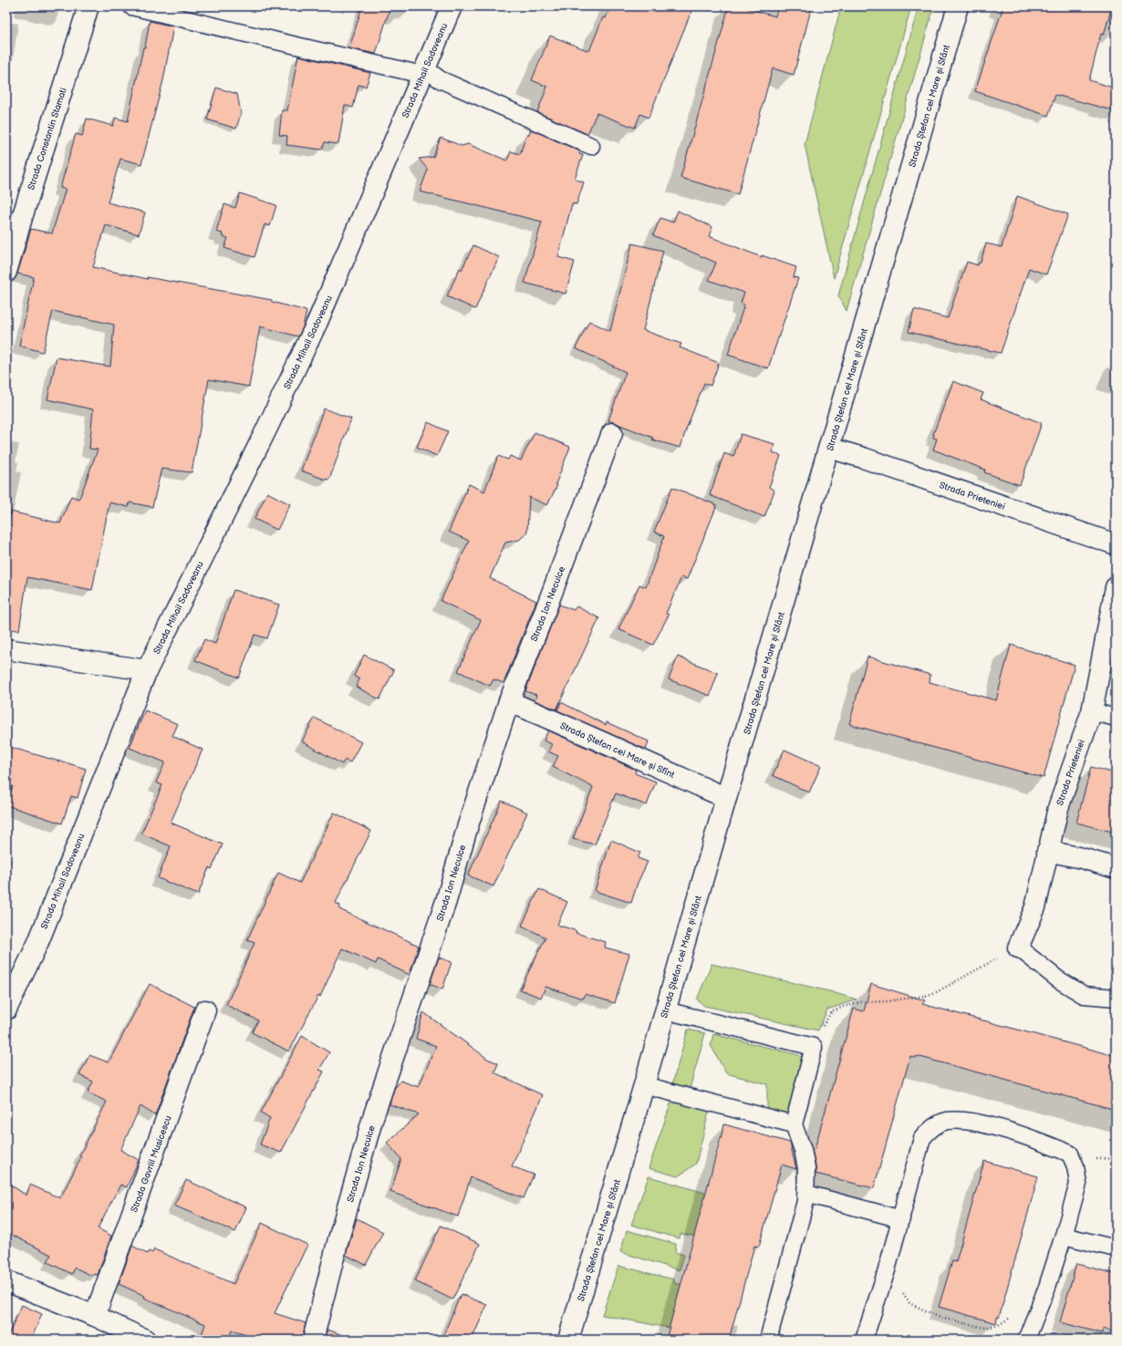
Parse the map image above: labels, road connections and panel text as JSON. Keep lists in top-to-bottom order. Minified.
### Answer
{"streets":{"street":["Strada Mihail Sadoveanu","Strada Ștefan cel Mare și Sfânt","Strada Constantin Stamati","Strada Prieteniei","Strada Ion Neculce","Strada Ștefan cel Mare și Sfînt","Strada Gavriil Musicescu"]},"crossings":[["Strada Ștefan cel Mare și Sfânt","Strada Prieteniei"],["Strada Ștefan cel Mare și Sfânt","Strada Ștefan cel Mare și Sfînt"],["Strada Ion Neculce","Strada Ștefan cel Mare și Sfînt"]]}
